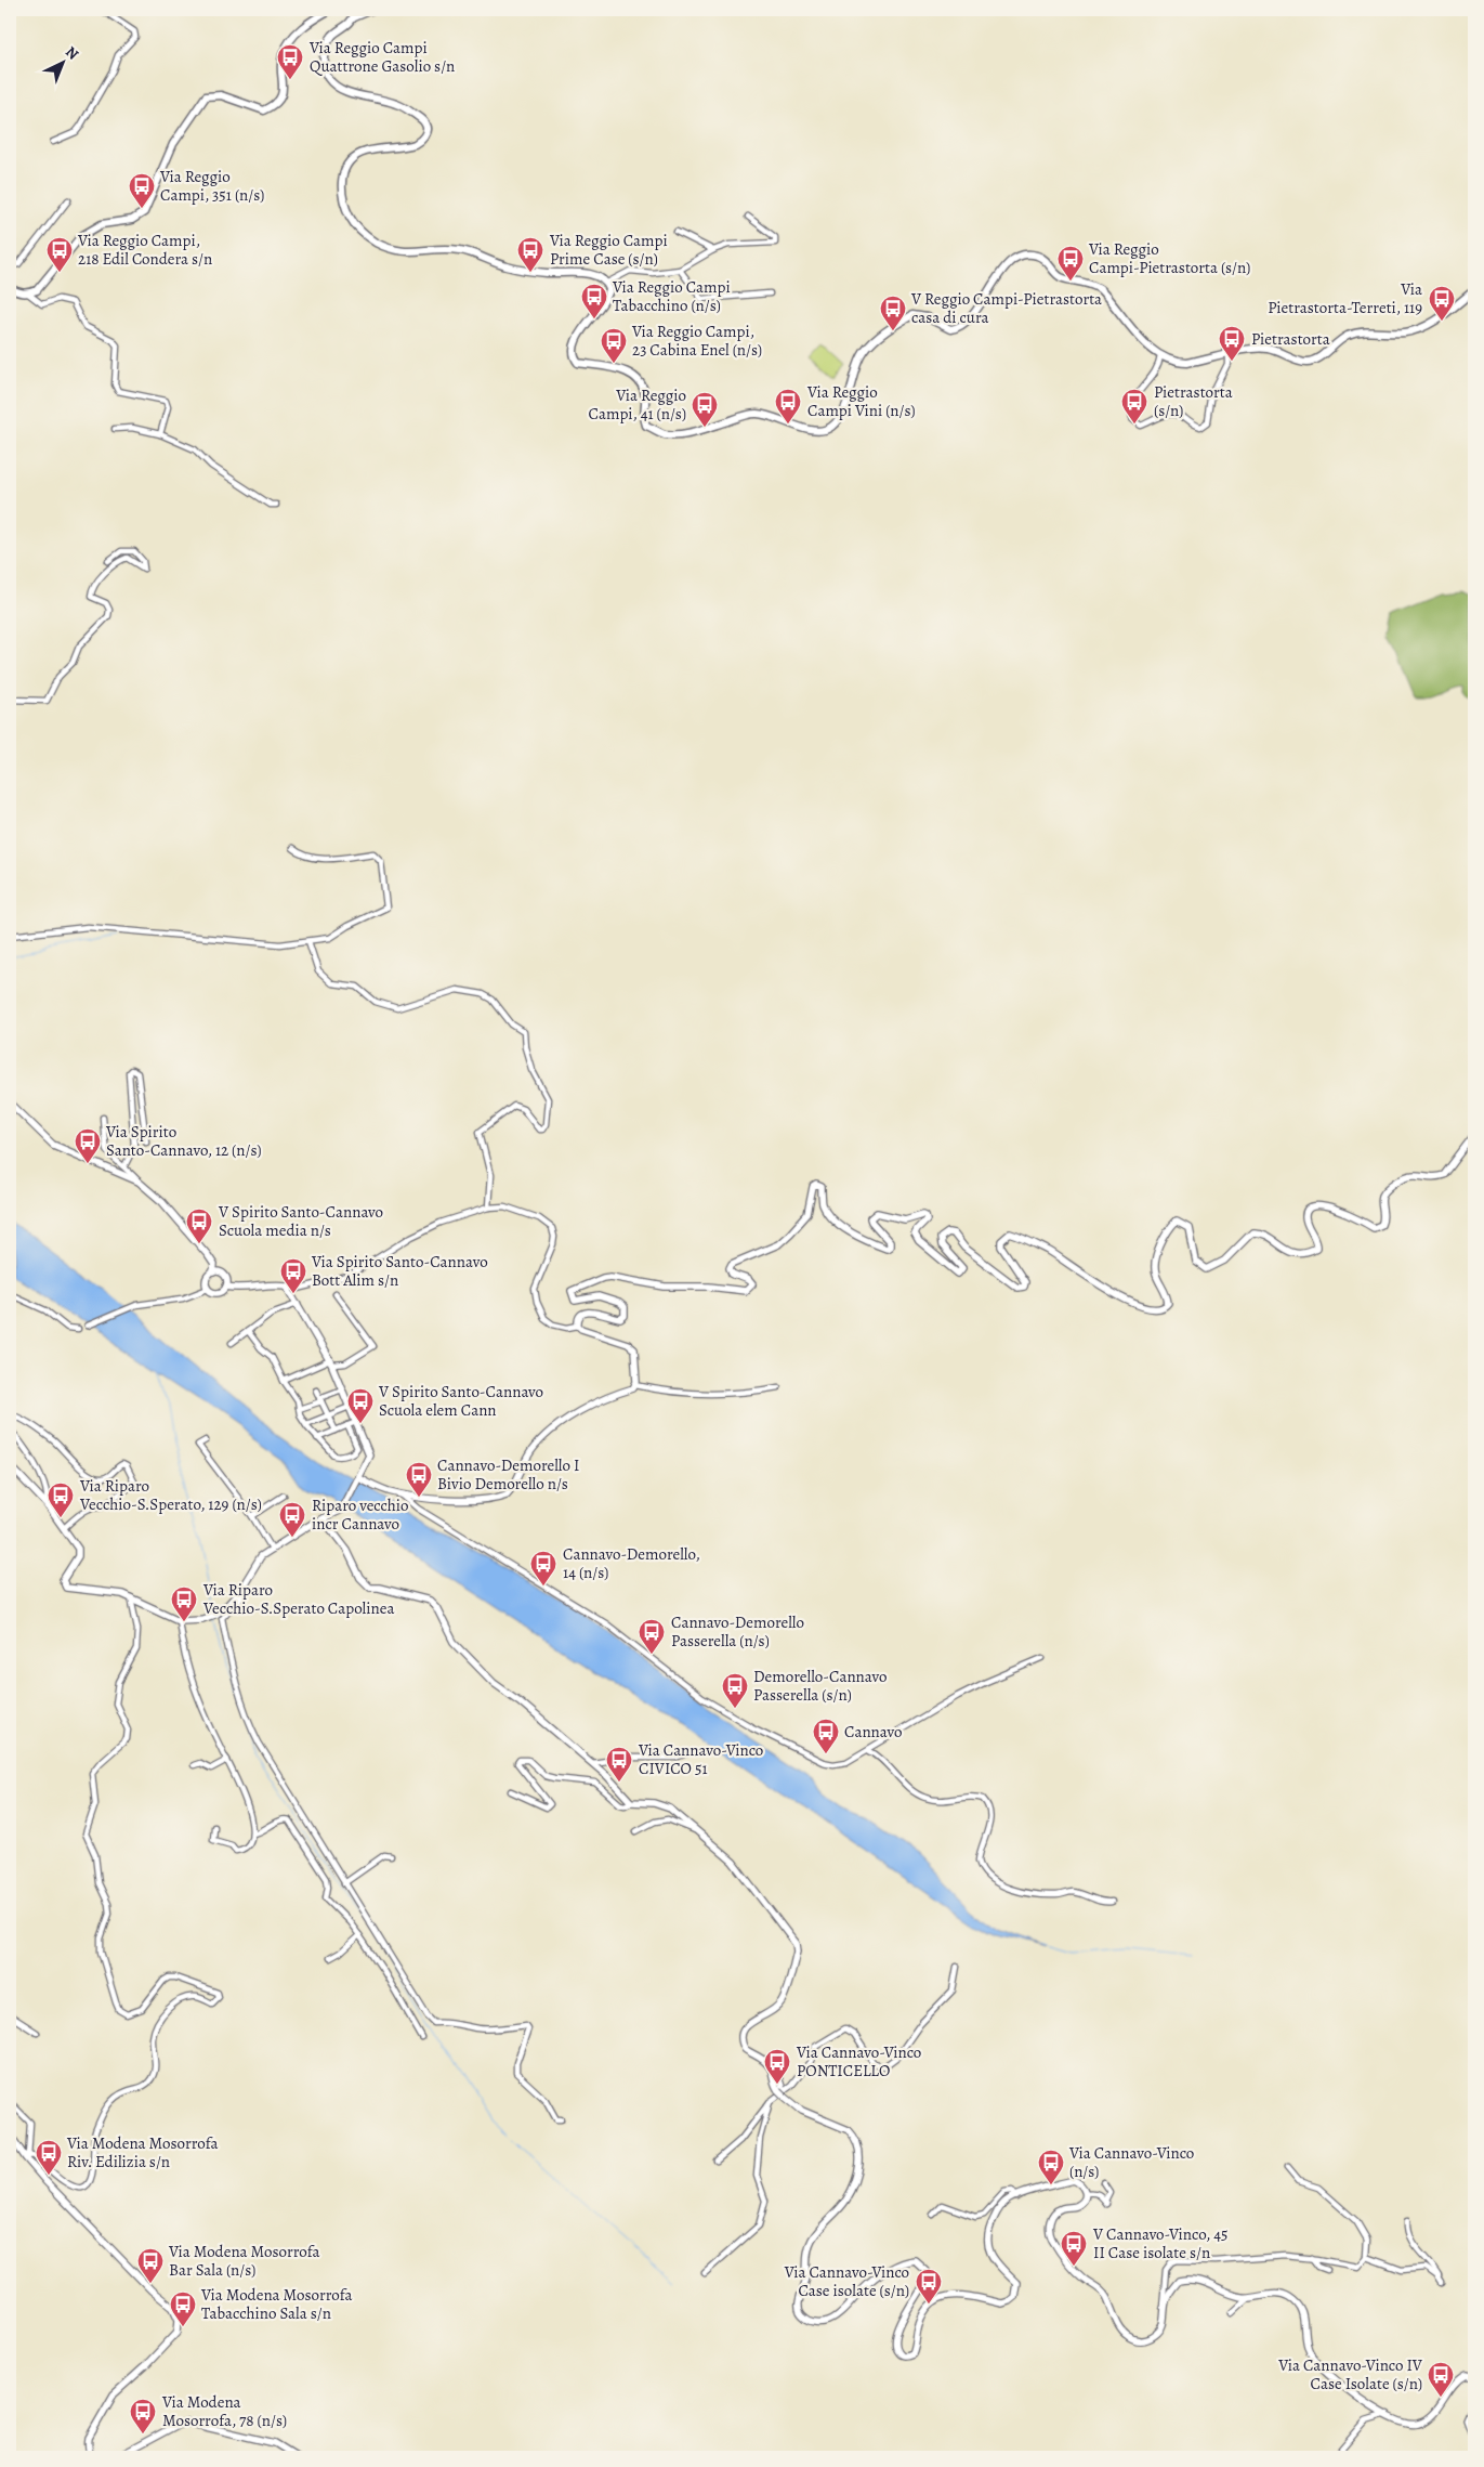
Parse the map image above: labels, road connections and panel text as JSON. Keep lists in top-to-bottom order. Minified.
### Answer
{"places":{"bus stop":["Via Reggio Campi Quattrone Gasolio s/n","Via Reggio Campi, 351 (n/s)","Via Reggio Campi, 218 Edil Condera s/n","Via Reggio Campi Prime Case (s/n)","Via Reggio Campi-Pietrastorta (s/n)","Via Reggio Campi Tabacchino (n/s)","Via Pietrastorta-Terreti, 119","V Reggio Campi-Pietrastorta casa di cura","Pietrastorta","Via Reggio Campi, 23 Cabina Enel (n/s)","Via Reggio Campi Vini (n/s)","Pietrastorta (s/n)","Via Reggio Campi, 41 (n/s)","Via Spirito Santo-Cannavo, 12 (n/s)","V Spirito Santo-Cannavo Scuola media n/s","Via Spirito Santo-Cannavo Bott Alim s/n","V Spirito Santo-Cannavo Scuola elem Cann","Cannavo-Demorello I Bivio Demorello n/s","Via Riparo Vecchio-S.Sperato, 129 (n/s)","Riparo vecchio incr Cannavo","Cannavo-Demorello, 14 (n/s)","Via Riparo Vecchio-S.Sperato Capolinea","Cannavo-Demorello Passerella (n/s)","Demorello-Cannavo Passerella (s/n)","Cannavo","Via Cannavo-Vinco CIVICO 51","Via Cannavo-Vinco PONTICELLO","Via Modena Mosorrofa Riv. Edilizia s/n","Via Cannavo-Vinco (n/s)","V Cannavo-Vinco, 45 II Case isolate s/n","Via Modena Mosorrofa Bar Sala (n/s)","Via Cannavo-Vinco Case isolate (s/n)","Via Modena Mosorrofa Tabacchino Sala s/n","Via Cannavo-Vinco IV Case Isolate (s/n)","Via Modena Mosorrofa, 78 (n/s)"]},"north":"top right"}
